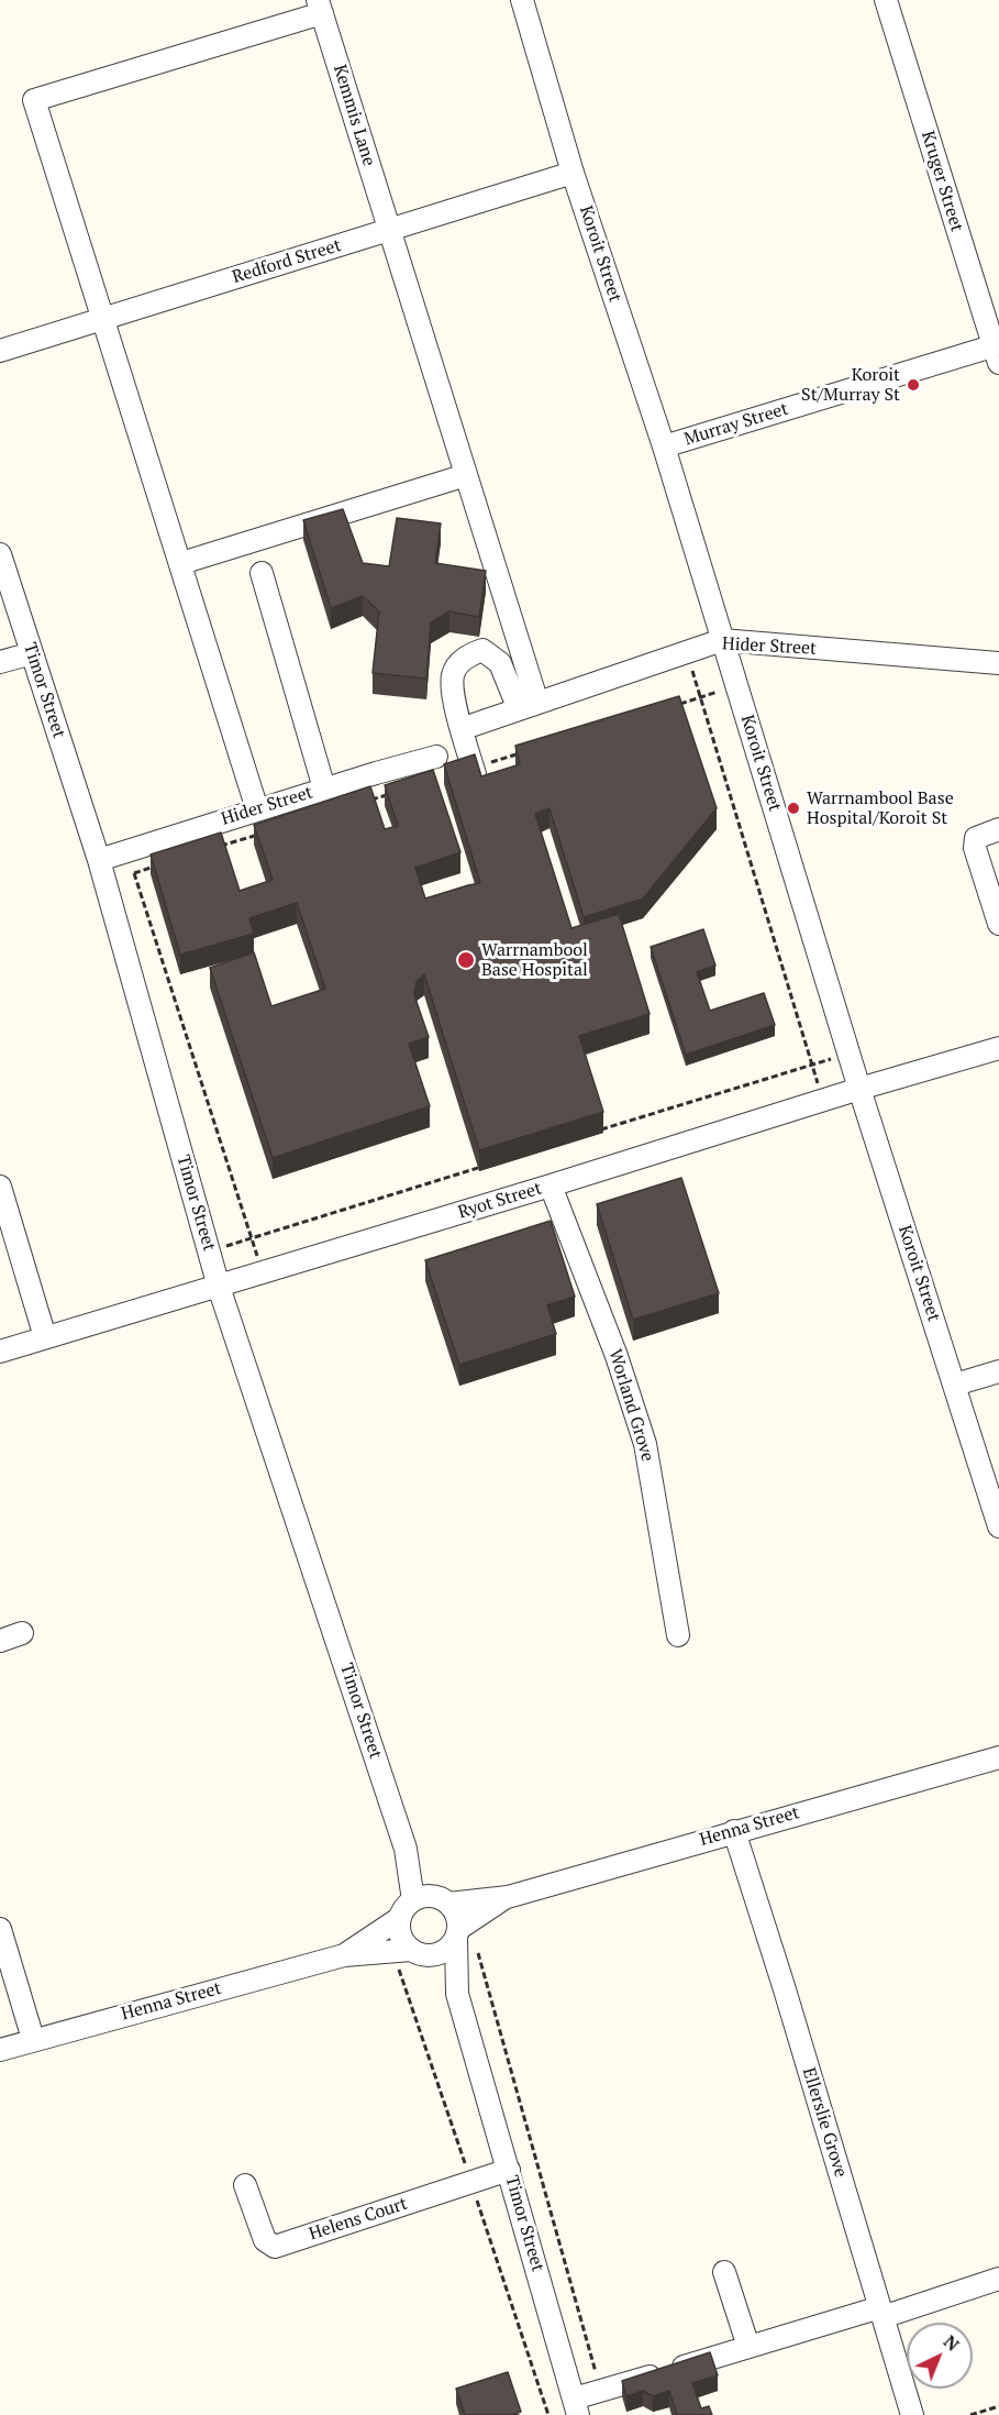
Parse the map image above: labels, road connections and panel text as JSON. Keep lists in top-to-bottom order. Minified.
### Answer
{"streets":{"street":["Kemmis Lane","Kruger Street","Koroit Street","Redford Street","Murray Street","Hider Street","Timor Street","Ryot Street","Worland Grove","Henna Street","Ellerslie Grove","Helens Court"]},"crossings":[["Kemmis Lane","Redford Street"],["Kemmis Lane","Hider Street"],["Kruger Street","Murray Street"],["Koroit Street","Redford Street"],["Koroit Street","Murray Street"],["Koroit Street","Hider Street"],["Koroit Street","Ryot Street"],["Hider Street","Timor Street"],["Timor Street","Ryot Street"],["Timor Street","Henna Street"],["Timor Street","Helens Court"],["Ryot Street","Worland Grove"],["Henna Street","Ellerslie Grove"]],"places":["Koroit St/Murray St","Warrnambool Base Hospital/Koroit St","Warrnambool Base Hospital"],"north":"top right"}
